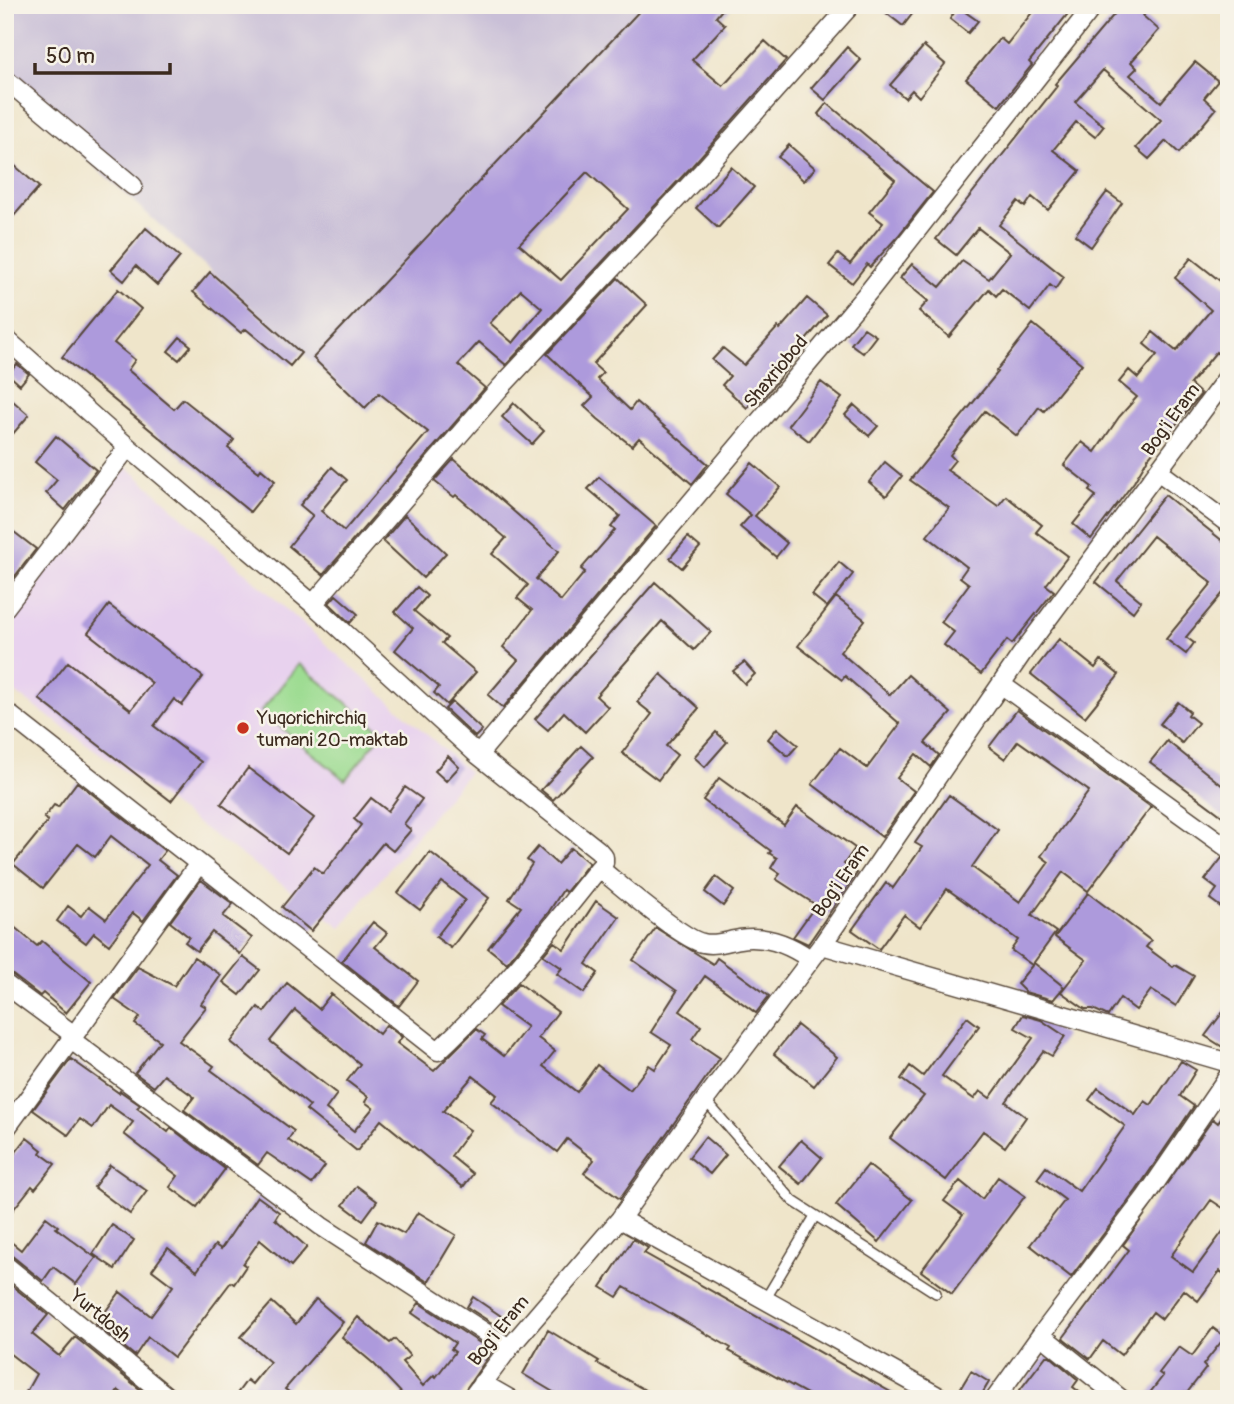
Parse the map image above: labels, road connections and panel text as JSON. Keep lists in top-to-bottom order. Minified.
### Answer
{"streets":{"street":["Shaxriobod","Bog'i Eram","Yurtdosh"]},"places":["Yuqorichirchiq tumani 20-maktab"],"scale_bar":"50 m"}
